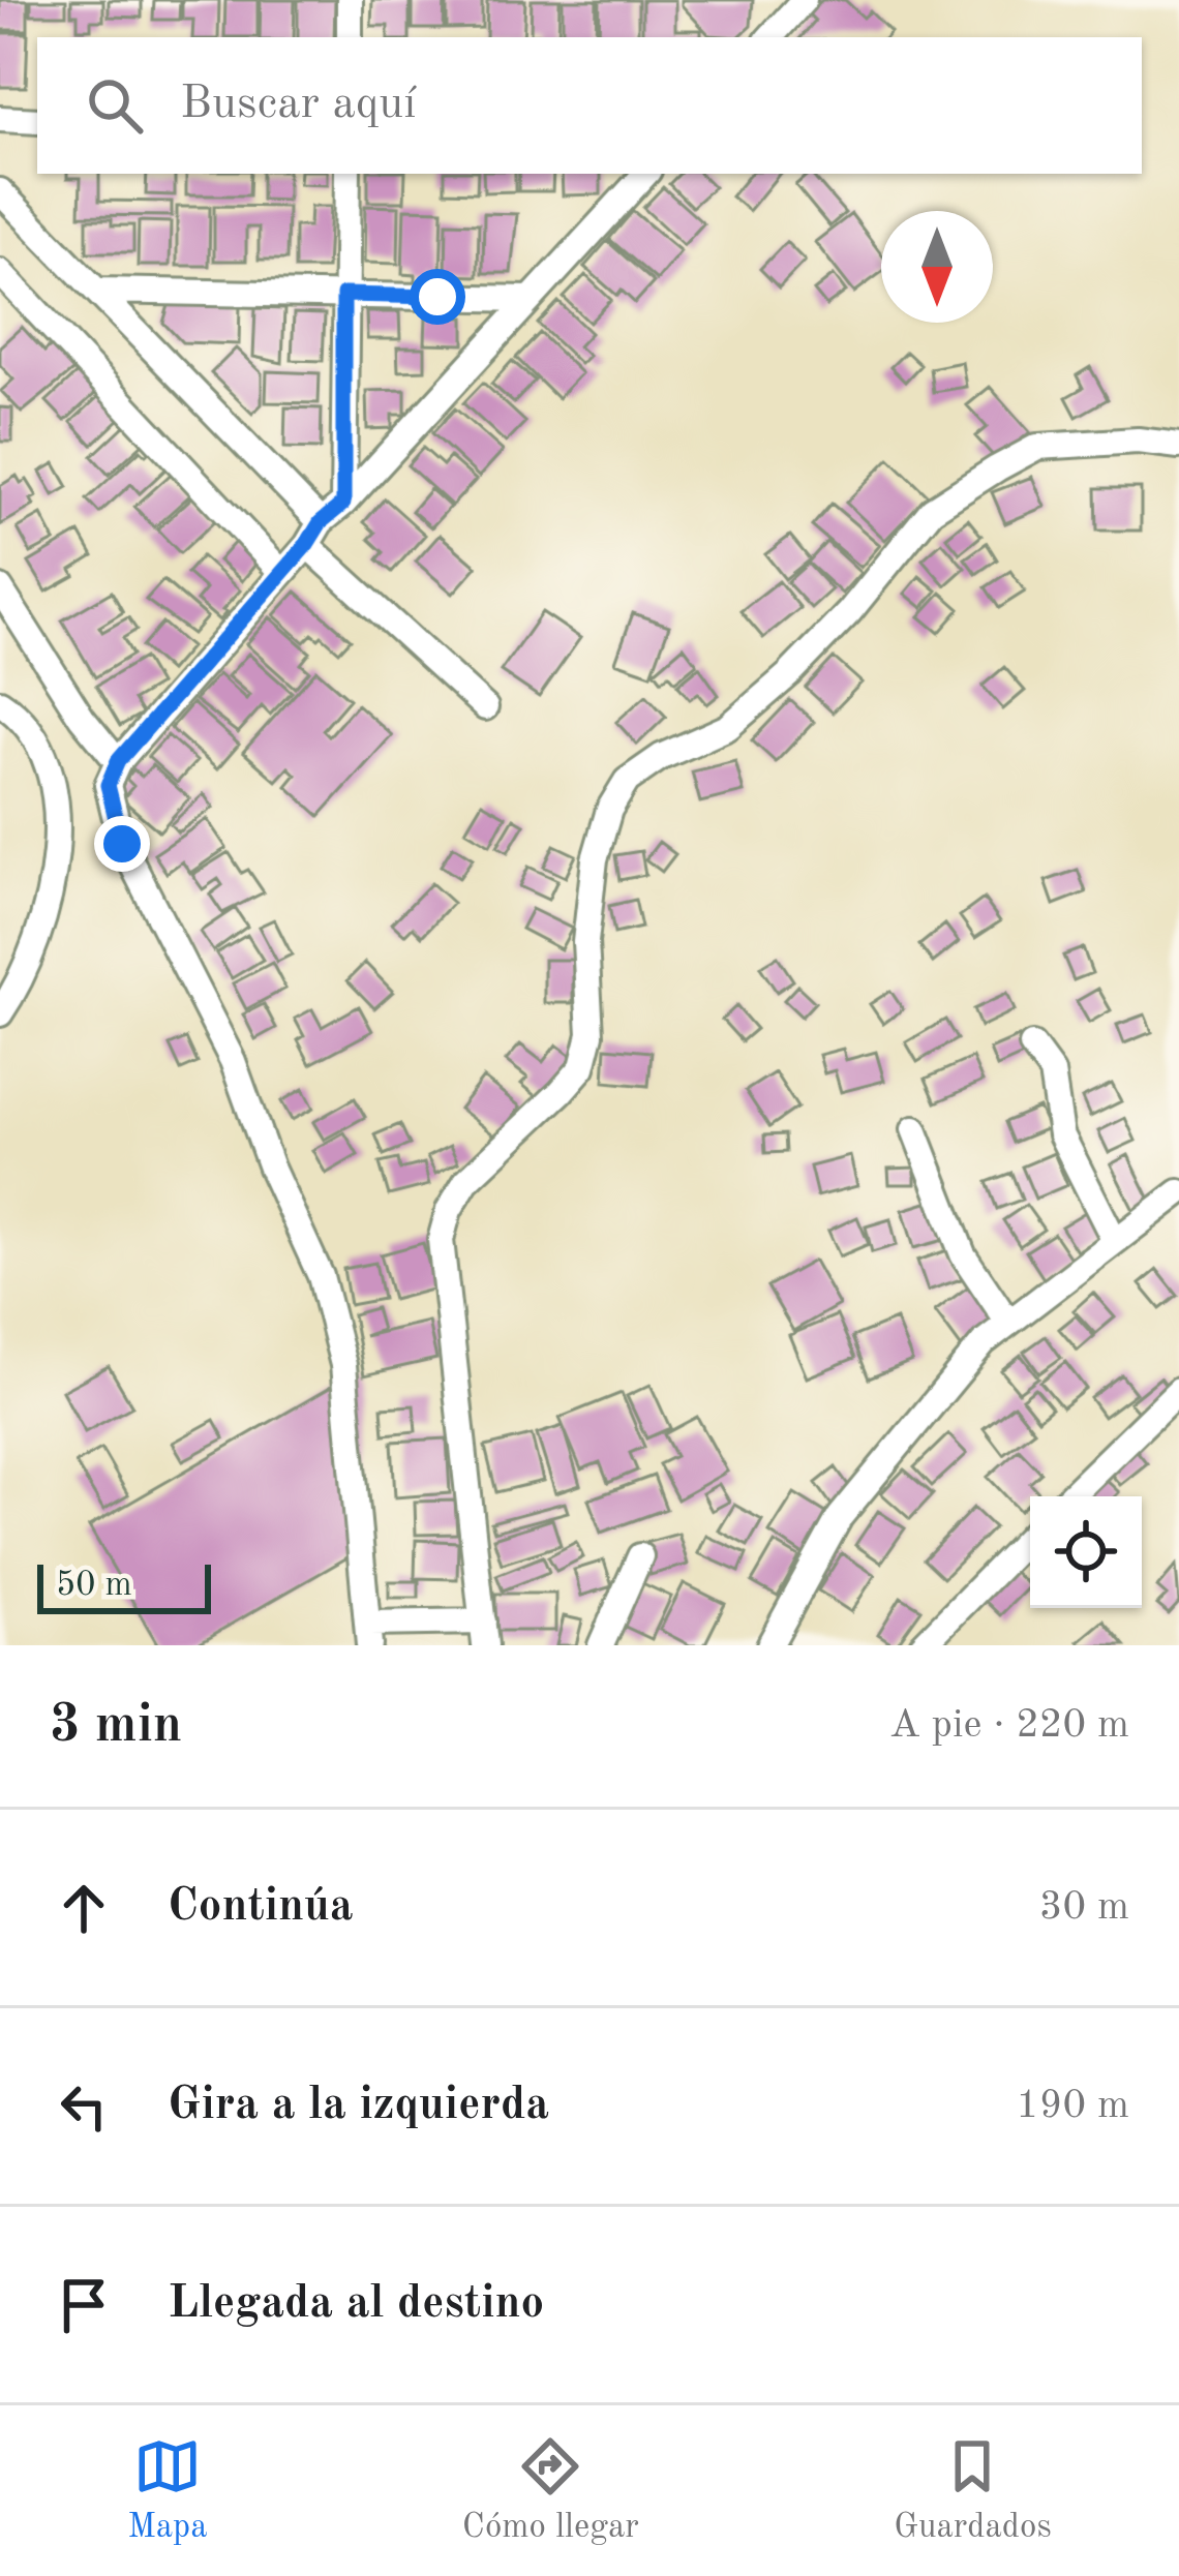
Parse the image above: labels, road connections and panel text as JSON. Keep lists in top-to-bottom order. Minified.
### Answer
{"scale_bar":"50 m","north":"bottom","page":{"search":"Buscar aquí","scale":"50 m","heading":["3 min","A pie · 220 m"],"list":[["Continúa","30 m"],["Gira a la izquierda","190 m"],"Llegada al destino"],"nav":["Mapa","Cómo llegar","Guardados"]}}
